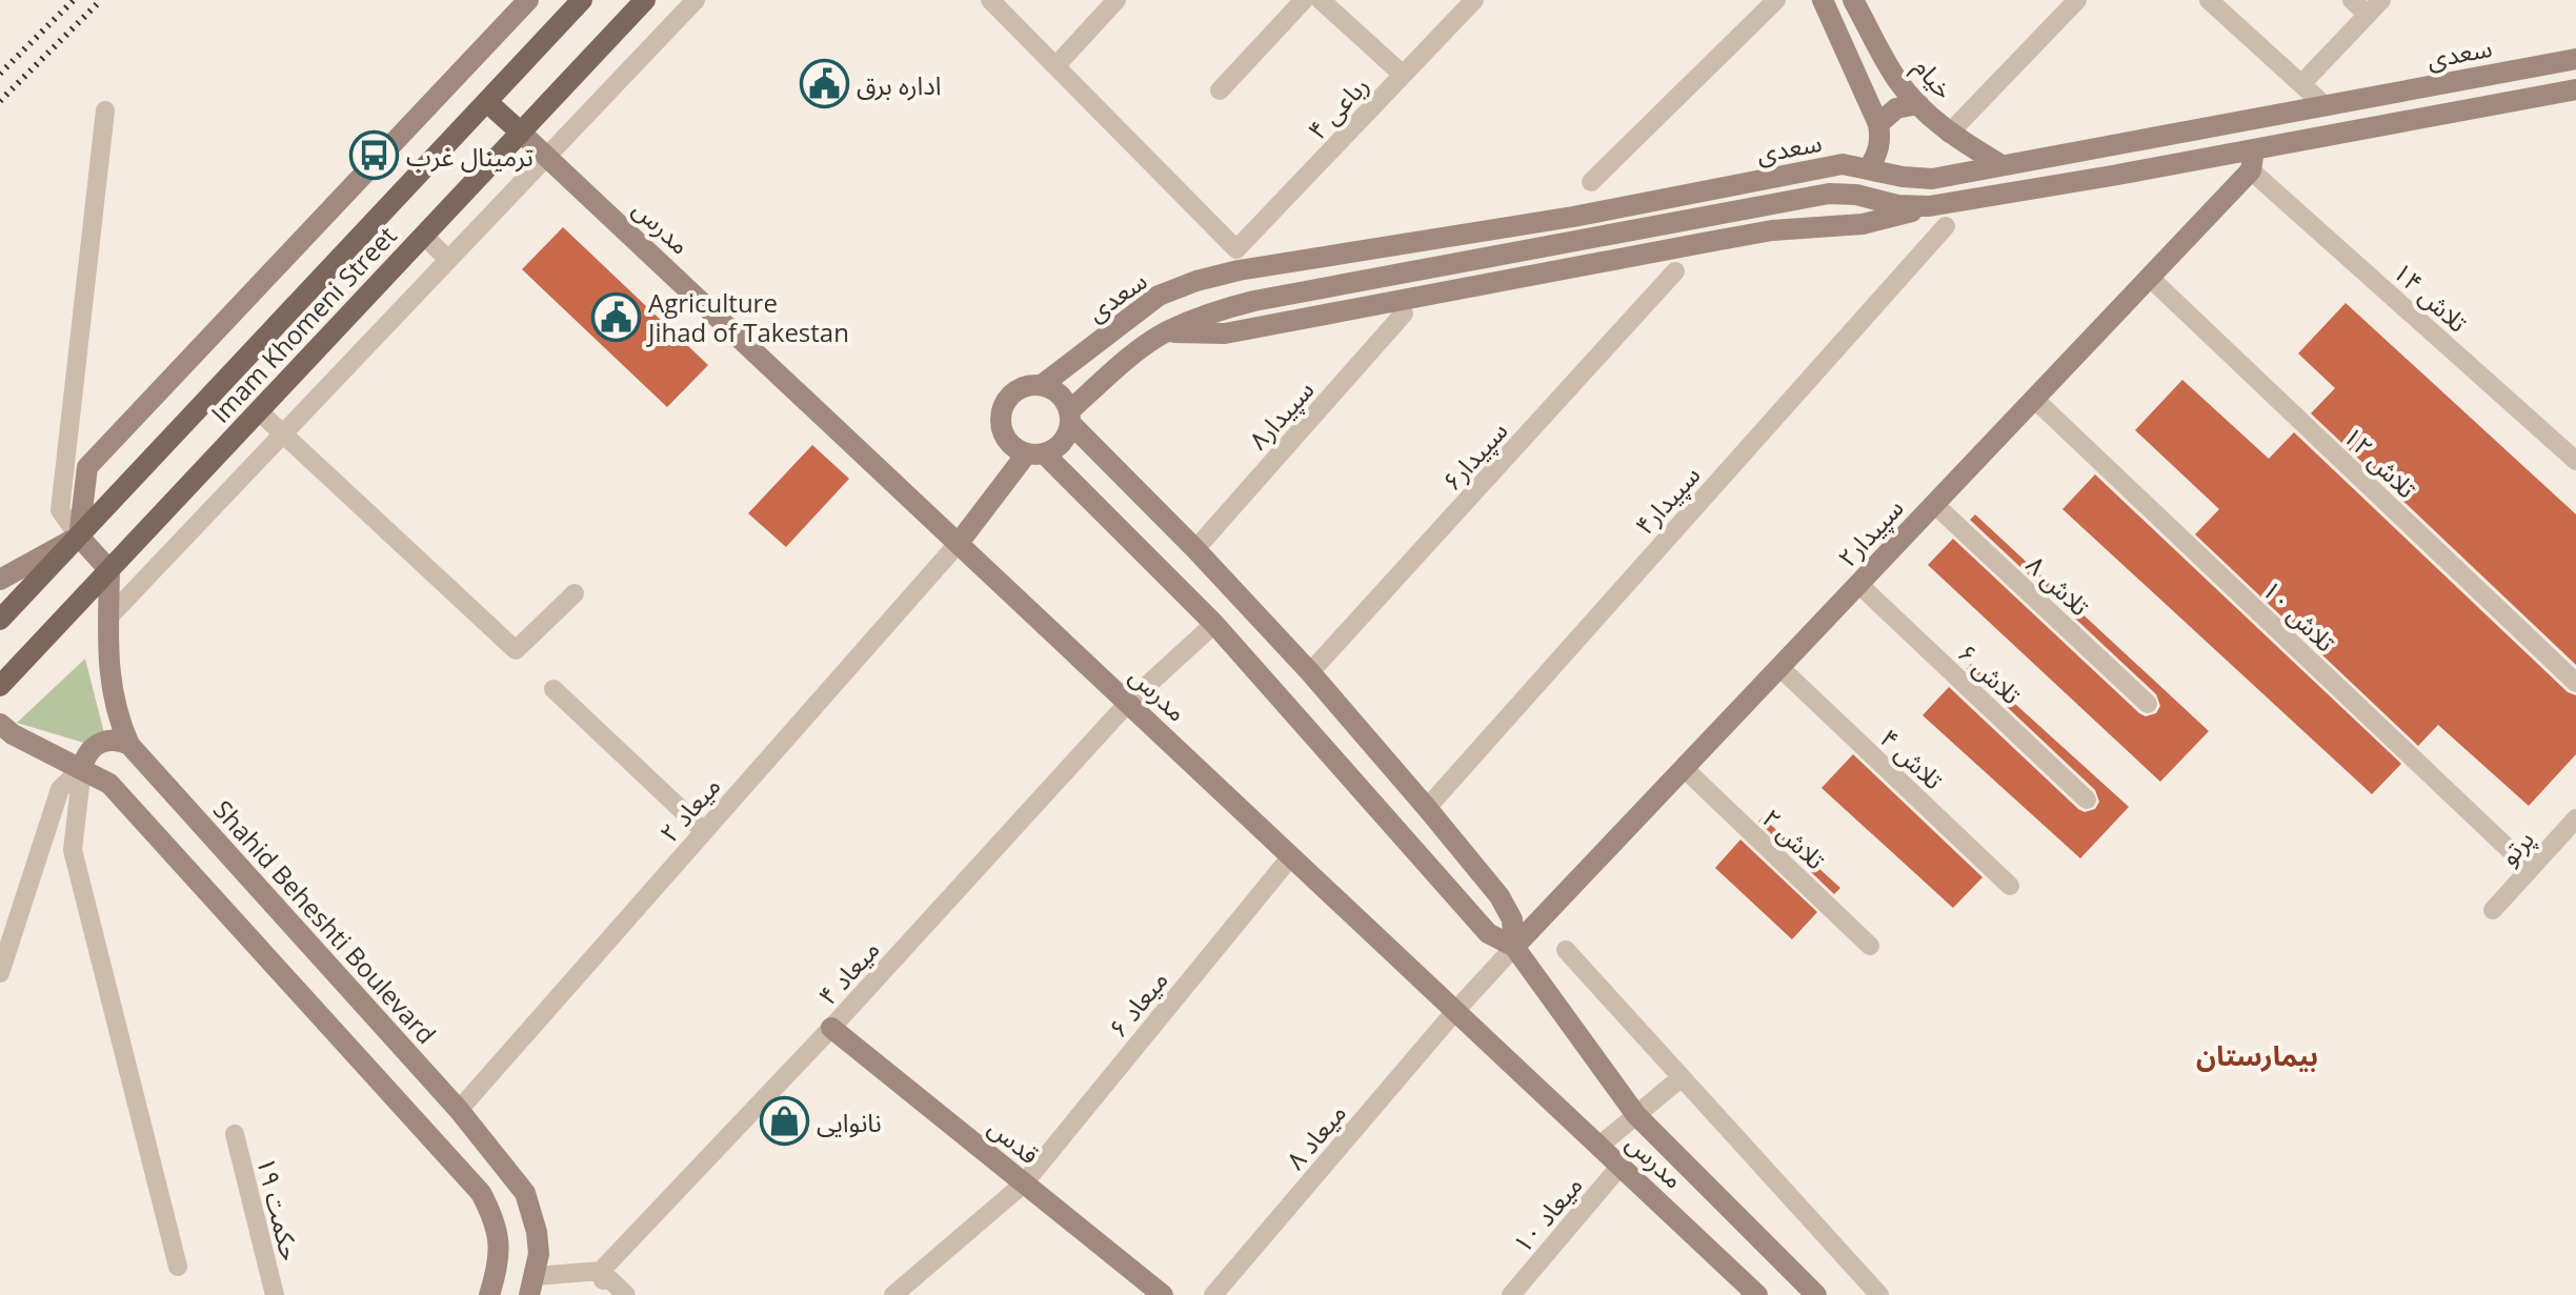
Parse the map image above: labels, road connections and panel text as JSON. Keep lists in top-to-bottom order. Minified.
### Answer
{"streets":{"main road":["Imam Khomeni Street"],"street":["سعدی","خیام","رباعی ۴","مدرس","تلاش ۱۴","سپیدار۸","سپیدار۶","تلاش ۱۲","سپیدار۴","سپیدار۲","تلاش ۸","تلاش ۱۰","تلاش ۶","تلاش ۴","میعاد ۲","تلاش ۲","پرتو","Shahid Beheshti Boulevard","میعاد ۴","میعاد ۶","میعاد ۸","قدس","حکمت ۱۹","میعاد ۱۰"]},"crossings":[["سعدی","خیام"],["سعدی","تلاش ۱۴"],["سعدی","سپیدار۲"],["مدرس","Imam Khomeni Street"],["مدرس","سپیدار۲"],["مدرس","میعاد ۲"],["مدرس","میعاد ۴"],["مدرس","میعاد ۶"],["مدرس","میعاد ۸"],["مدرس","میعاد ۱۰"],["تلاش ۱۴","سپیدار۲"],["Imam Khomeni Street","Shahid Beheshti Boulevard"],["تلاش ۱۲","سپیدار۲"],["سپیدار۲","تلاش ۸"],["سپیدار۲","تلاش ۱۰"],["سپیدار۲","تلاش ۶"],["سپیدار۲","تلاش ۴"],["سپیدار۲","تلاش ۲"],["سپیدار۲","میعاد ۸"],["تلاش ۱۰","پرتو"],["میعاد ۲","Shahid Beheshti Boulevard"],["میعاد ۴","قدس"],["میعاد ۶","قدس"]],"districts":["بیمارستان"],"places":{"public building":["اداره برق","Agriculture Jihad of Takestan"],"bus stop":["ترمینال غرب"],"shop":["نانوایی"]}}
